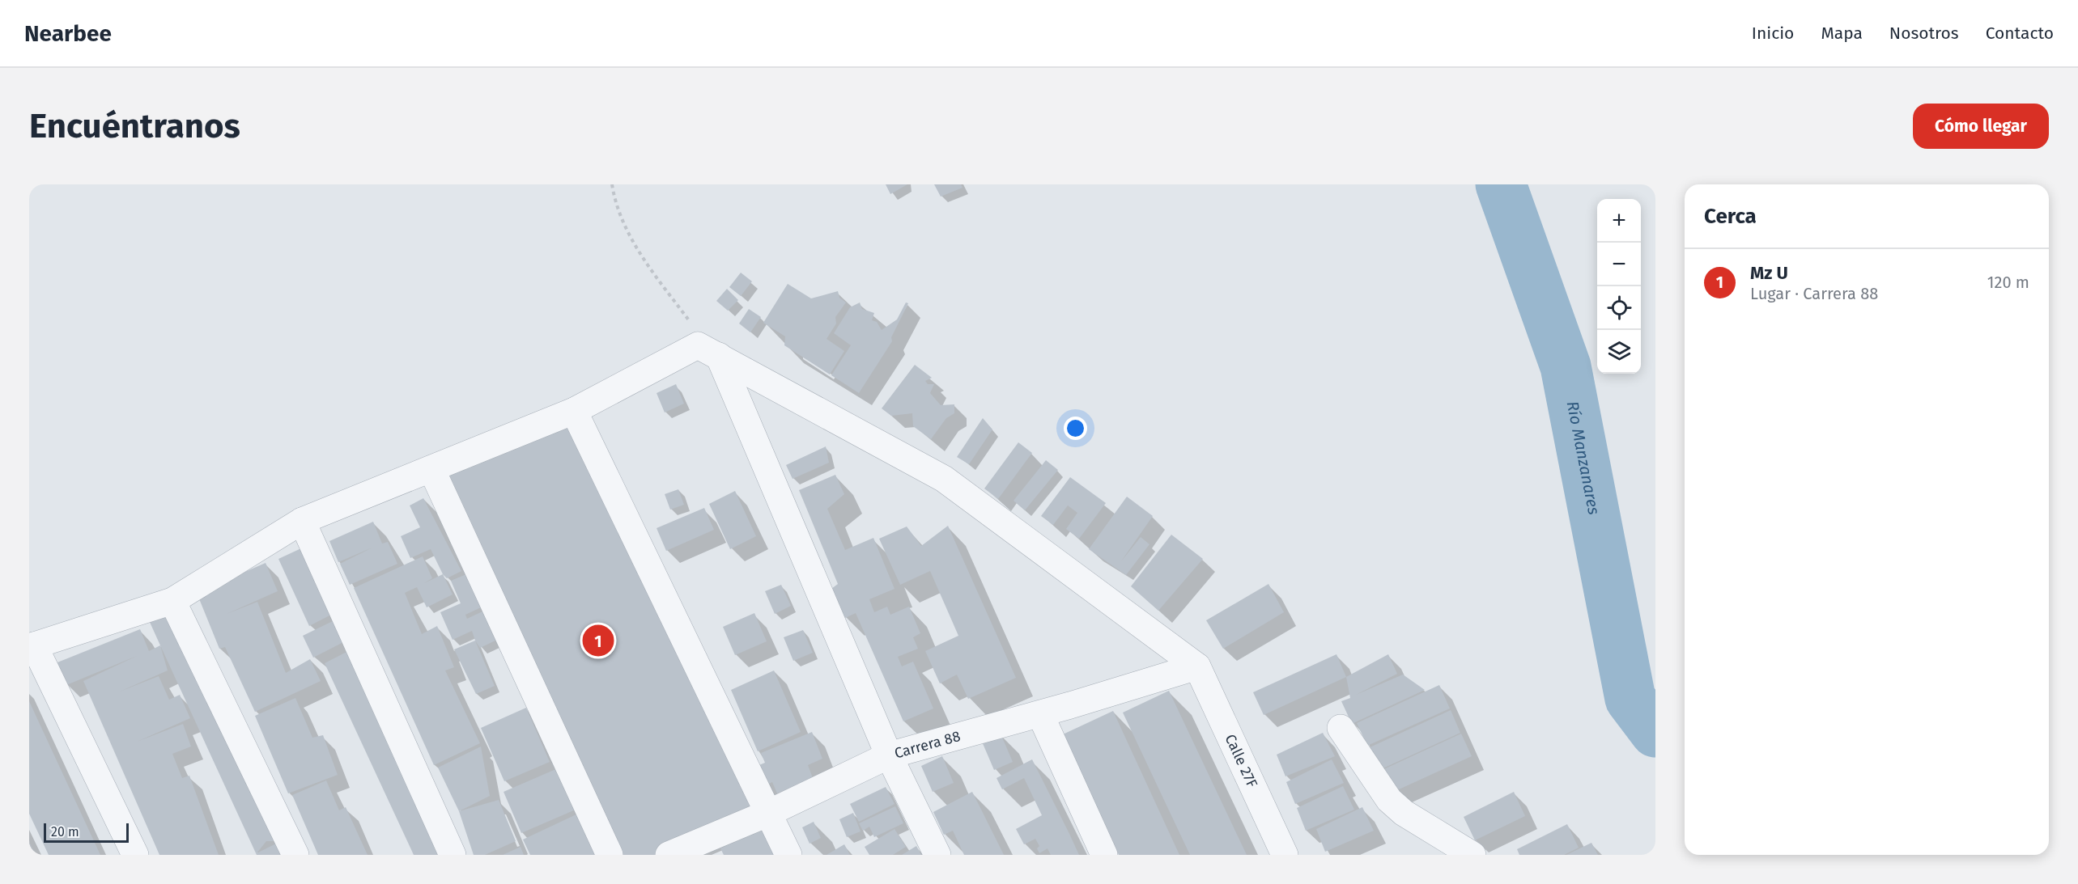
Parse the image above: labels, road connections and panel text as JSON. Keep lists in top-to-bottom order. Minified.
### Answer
{"streets":{"street":["Carrera 88","Calle 27F"]},"crossings":[["Carrera 88","Calle 27F"]],"water":["Río Manzanares"],"scale_bar":"20 m","page":{"header":"Nearbee","nav":["Inicio","Mapa","Nosotros","Contacto"],"buttons":"Cómo llegar","title":"Encuéntranos","heading":"Cerca","map_buttons":["+","−"],"list":[{"mark":"1","name":"Mz U","note":"Lugar · Carrera 88","value":"120 m"}],"pins":"1","scale":"20 m"}}
